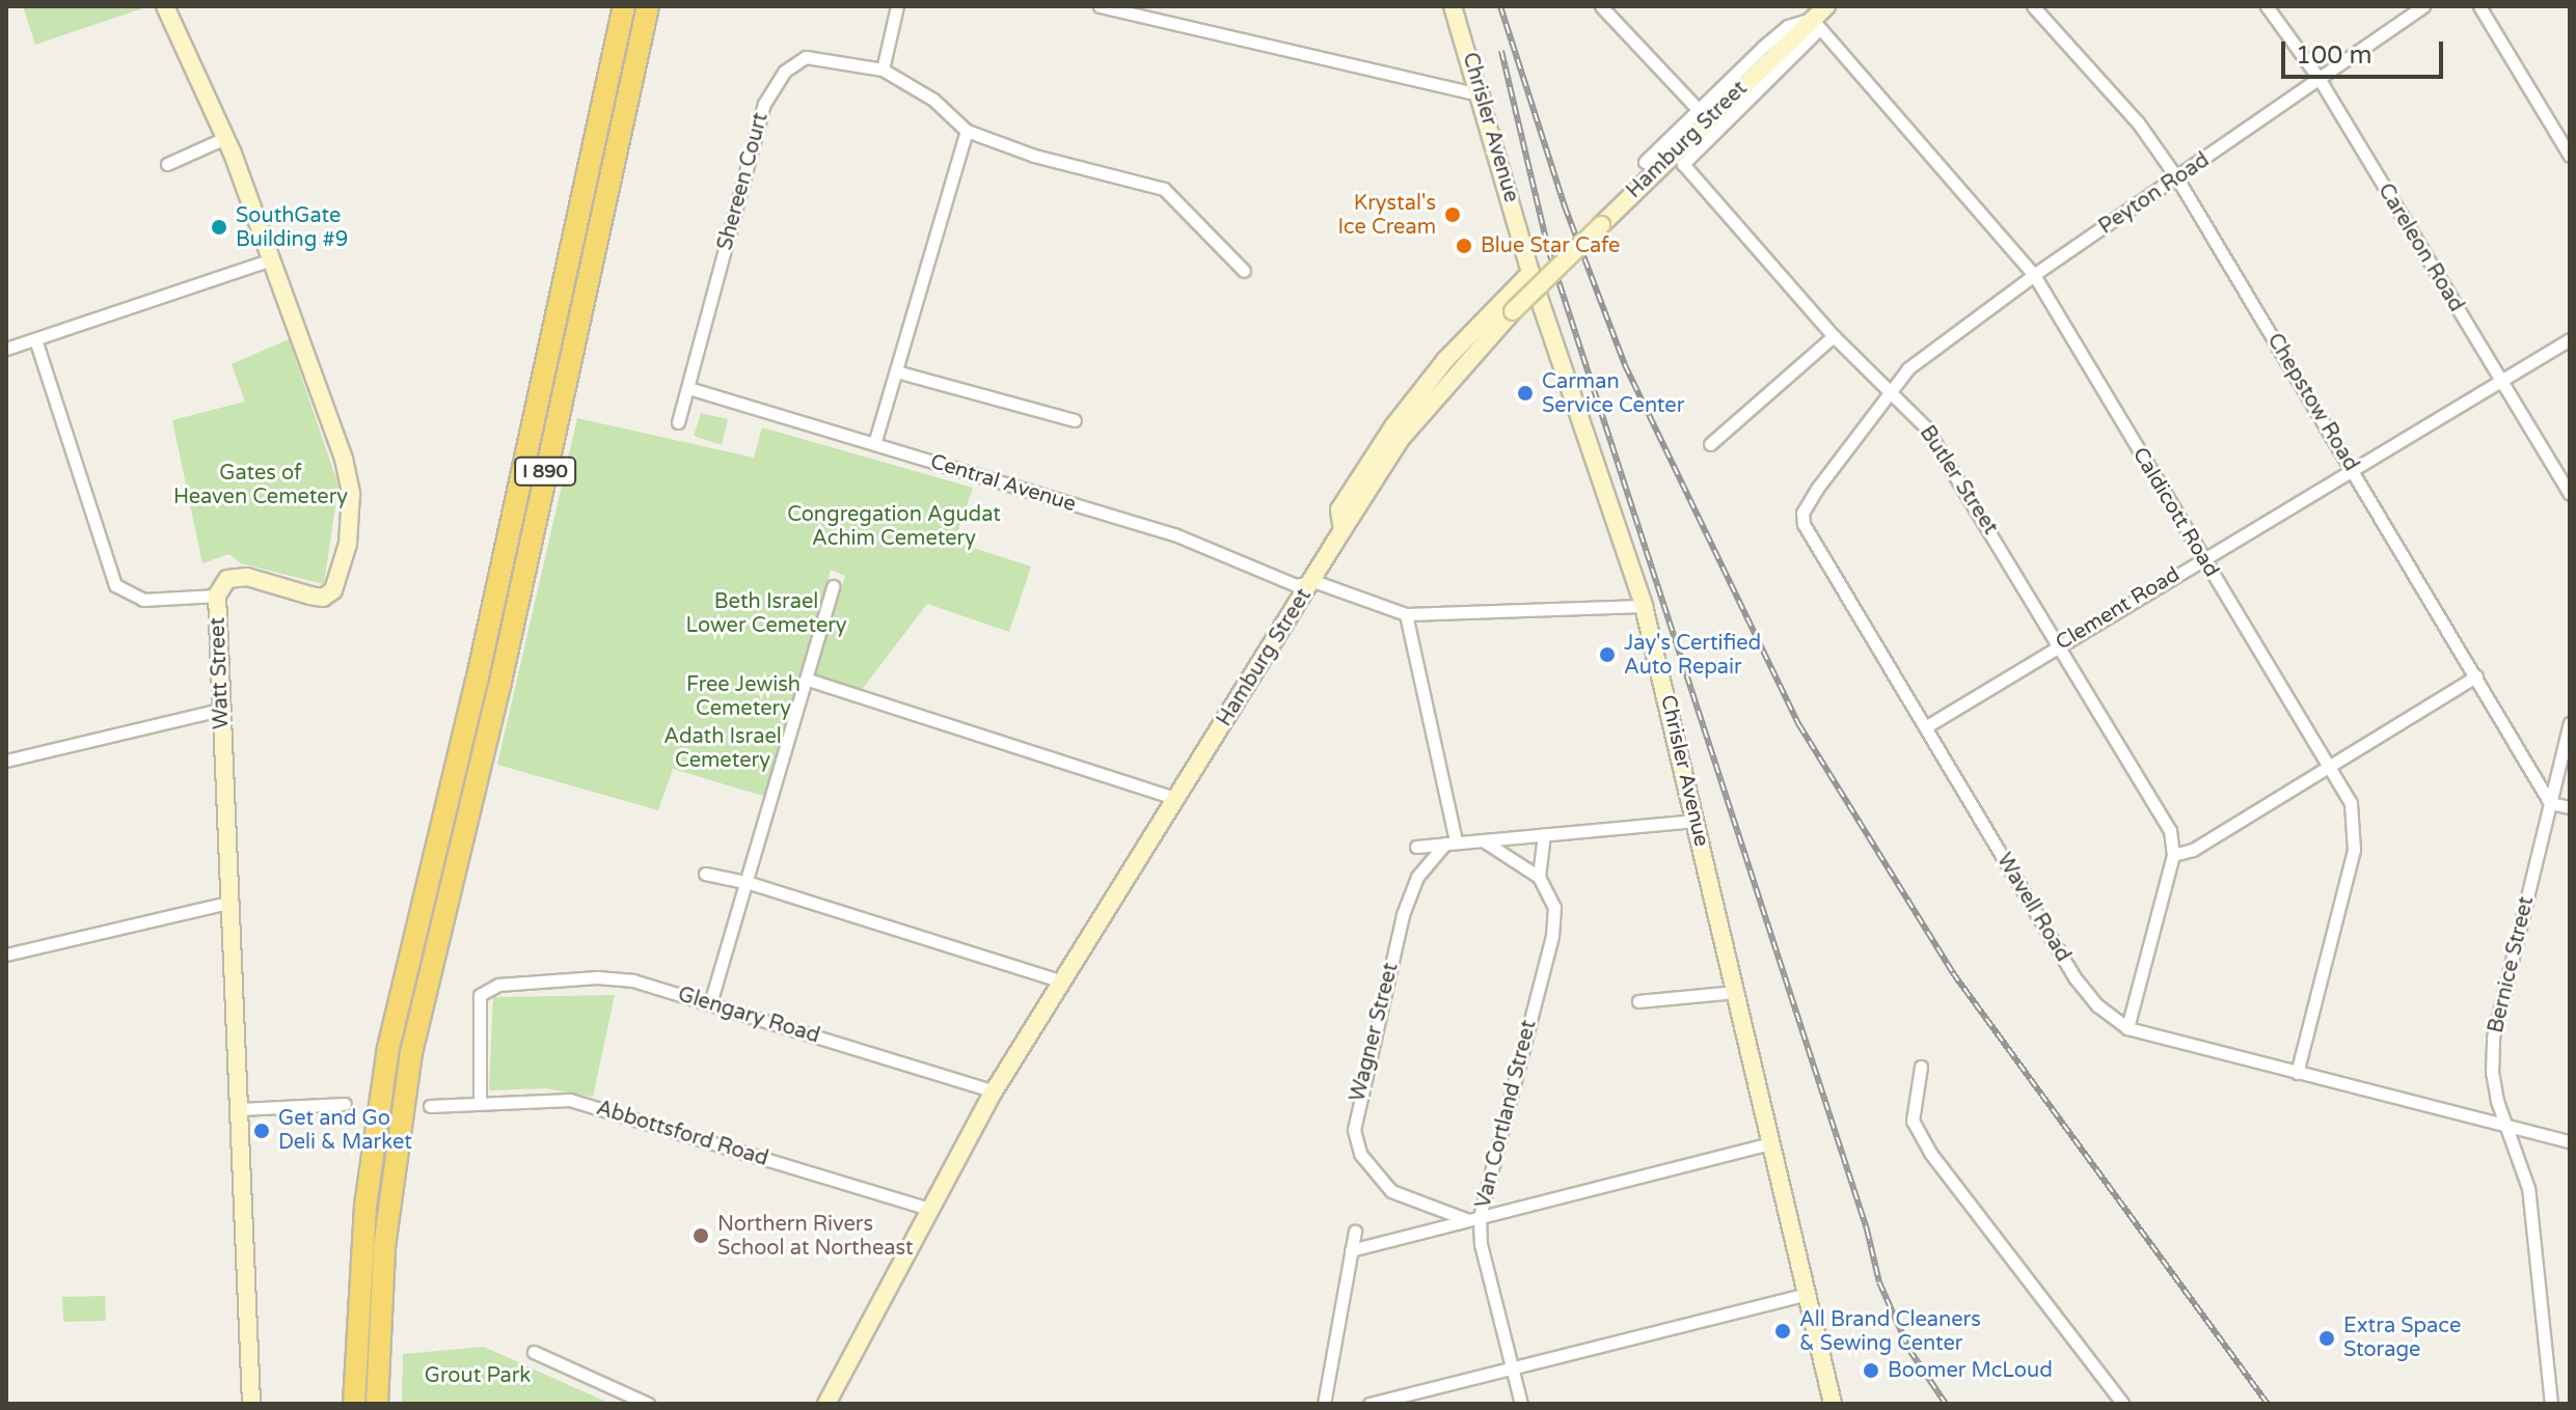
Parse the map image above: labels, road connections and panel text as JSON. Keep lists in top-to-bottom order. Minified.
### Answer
{"streets":{"highway":["I 890"],"street":["Chrisler Avenue","Hamburg Street","Shereen Court","Peyton Road","Careleon Road","Chepstow Road","Butler Street","Central Avenue","Caldicott Road","Clement Road","Watt Street","Wavell Road","Bernice Street","Glengary Road","Wagner Street","Van Cortland Street","Abbottsford Road"]},"crossings":[["Hamburg Street","Butler Street"],["Hamburg Street","Central Avenue"],["Hamburg Street","Caldicott Road"],["Hamburg Street","Glengary Road"],["Hamburg Street","Abbottsford Road"],["Shereen Court","Central Avenue"],["Peyton Road","Careleon Road"],["Peyton Road","Chepstow Road"],["Peyton Road","Butler Street"],["Peyton Road","Caldicott Road"],["Peyton Road","Wavell Road"],["Careleon Road","Clement Road"],["Chepstow Road","Clement Road"],["Chepstow Road","Bernice Street"],["Butler Street","Caldicott Road"],["Butler Street","Clement Road"],["Butler Street","Wavell Road"],["Caldicott Road","Clement Road"],["Caldicott Road","Wavell Road"],["Clement Road","Wavell Road"],["Wavell Road","Bernice Street"],["Glengary Road","Abbottsford Road"]],"parks":["Gates of Heaven Cemetery","Congregation Agudat Achim Cemetery","Beth Israel Lower Cemetery","Free Jewish Cemetery","Adath Israel Cemetery","Grout Park"],"places":["Krystal's Ice Cream","SouthGate Building #9","Blue Star Cafe","Carman Service Center","Jay's Certified Auto Repair","Get and Go Deli & Market","Northern Rivers School at Northeast","All Brand Cleaners & Sewing Center","Extra Space Storage","Boomer McLoud"],"scale_bar":"100 m"}
